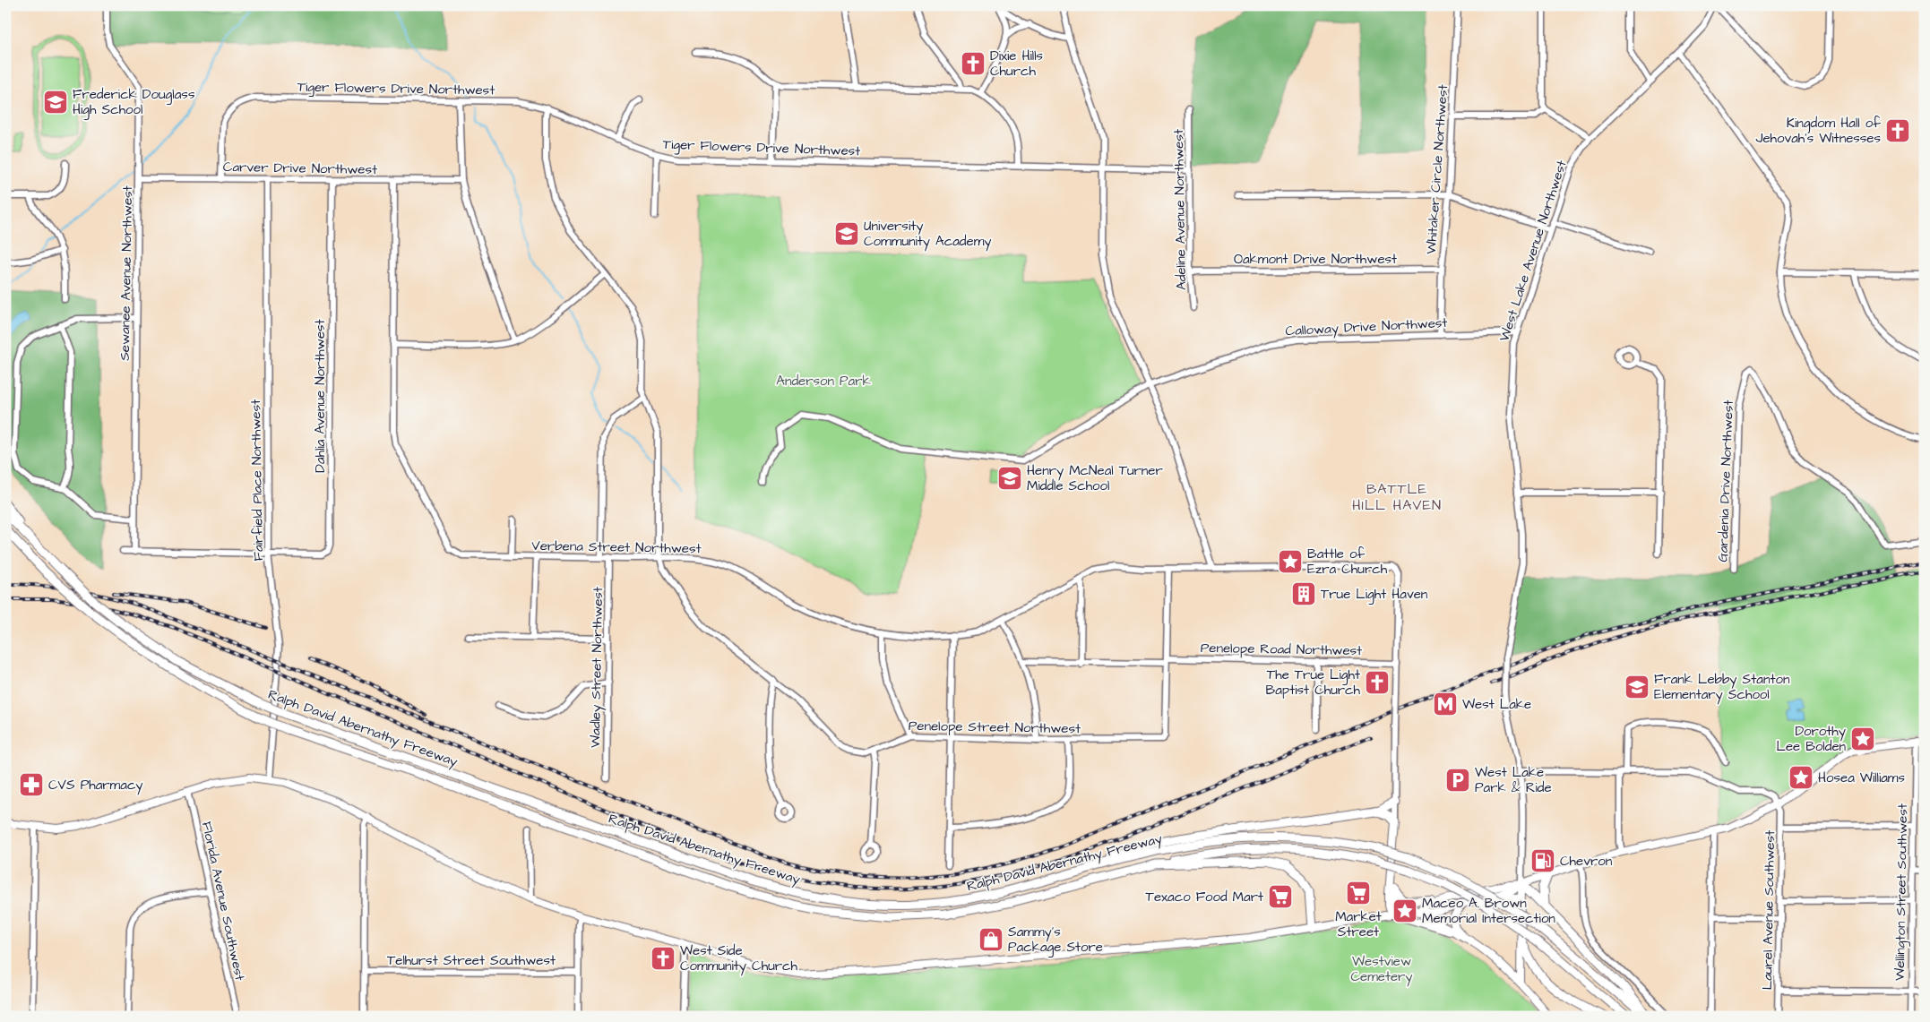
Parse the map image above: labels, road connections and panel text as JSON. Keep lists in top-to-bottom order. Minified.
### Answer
{"streets":{"highway":["Ralph David Abernathy Freeway"],"street":["Tiger Flowers Drive Northwest","Carver Drive Northwest","Whitaker Circle Northwest","Adeline Avenue Northwest","West Lake Avenue Northwest","Oakmont Drive Northwest","Sewanee Avenue Northwest","Calloway Drive Northwest","Dahlia Avenue Northwest","Fairfield Place Northwest","Gardenia Drive Northwest","Verbena Street Northwest","Penelope Road Northwest","Wadley Street Northwest","Penelope Street Northwest","Wellington Street Southwest","Florida Avenue Southwest","Laurel Avenue Southwest","Telhurst Street Southwest"]},"crossings":[["Tiger Flowers Drive Northwest","Carver Drive Northwest"],["Tiger Flowers Drive Northwest","Adeline Avenue Northwest"],["Carver Drive Northwest","Sewanee Avenue Northwest"],["Carver Drive Northwest","Dahlia Avenue Northwest"],["Carver Drive Northwest","Fairfield Place Northwest"],["Carver Drive Northwest","Verbena Street Northwest"],["Whitaker Circle Northwest","Oakmont Drive Northwest"],["Whitaker Circle Northwest","Calloway Drive Northwest"],["Adeline Avenue Northwest","Oakmont Drive Northwest"],["West Lake Avenue Northwest","Calloway Drive Northwest"],["Dahlia Avenue Northwest","Fairfield Place Northwest"],["Verbena Street Northwest","Penelope Road Northwest"],["Verbena Street Northwest","Wadley Street Northwest"],["Verbena Street Northwest","Penelope Street Northwest"],["Penelope Road Northwest","Penelope Street Northwest"]],"districts":["BATTLE HILL HAVEN"],"parks":["Anderson Park","Westview Cemetery"],"places":{"church":["Dixie Hills Church","Kingdom Hall of Jehovah’s Witnesses","The True Light Baptist Church","West Side Community Church"],"school or university":["Frederick Douglass High School","University Community Academy","Henry McNeal Turner Middle School","Frank Lebby Stanton Elementary School"],"place":["Battle of Ezra Church","Dorothy Lee Bolden","Hosea Williams","Maceo A. Brown Memorial Intersection"],"building":["True Light Haven"],"metro station":["West Lake"],"parking":["West Lake Park & Ride"],"pharmacy":["CVS Pharmacy"],"fuel station":["Chevron"],"supermarket":["Market Street","Texaco Food Mart"],"shop":["Sammy's Package Store"]}}
